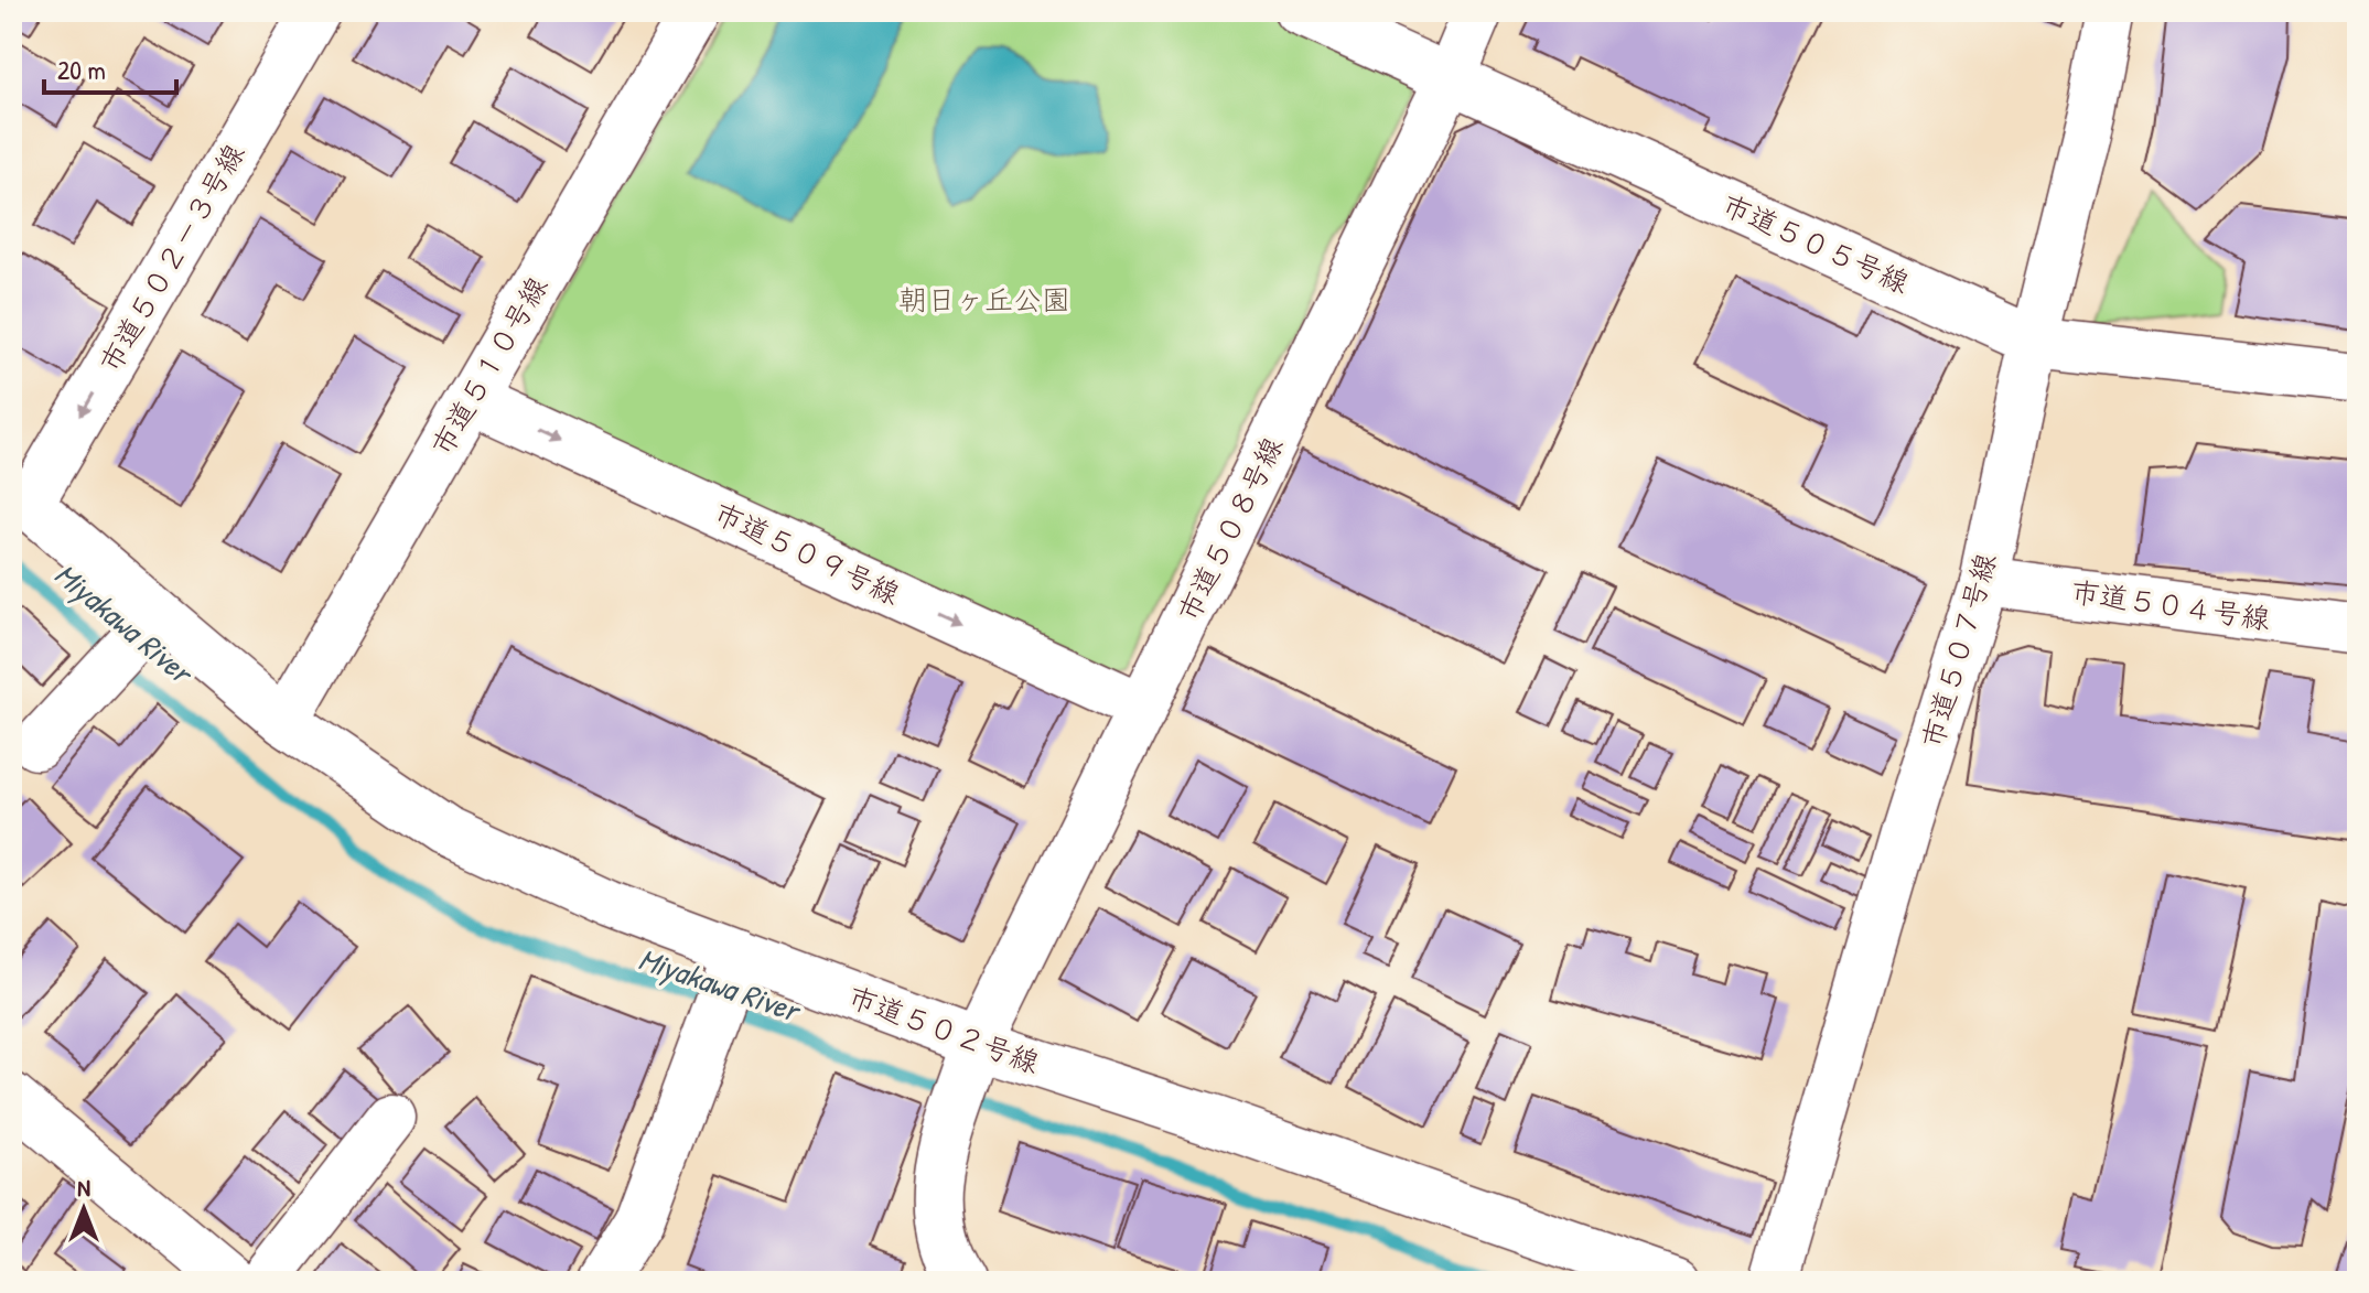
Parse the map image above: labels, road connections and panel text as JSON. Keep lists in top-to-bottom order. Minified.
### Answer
{"streets":{"street":["市道５０５号線","市道５０２－３号線","市道５１０号線","市道５０８号線","市道５０９号線","市道５０４号線","市道５０７号線","市道５０２号線"]},"crossings":[["市道５０５号線","市道５０８号線"],["市道５０５号線","市道５０７号線"],["市道５０２－３号線","市道５０２号線"],["市道５１０号線","市道５０９号線"],["市道５１０号線","市道５０２号線"],["市道５０８号線","市道５０９号線"],["市道５０８号線","市道５０２号線"],["市道５０４号線","市道５０７号線"]],"one_way":["市道５０２－３号線","市道５０９号線"],"water":["Miyakawa River"],"parks":["朝日ヶ丘公園"],"scale_bar":"20 m","north":"top"}
